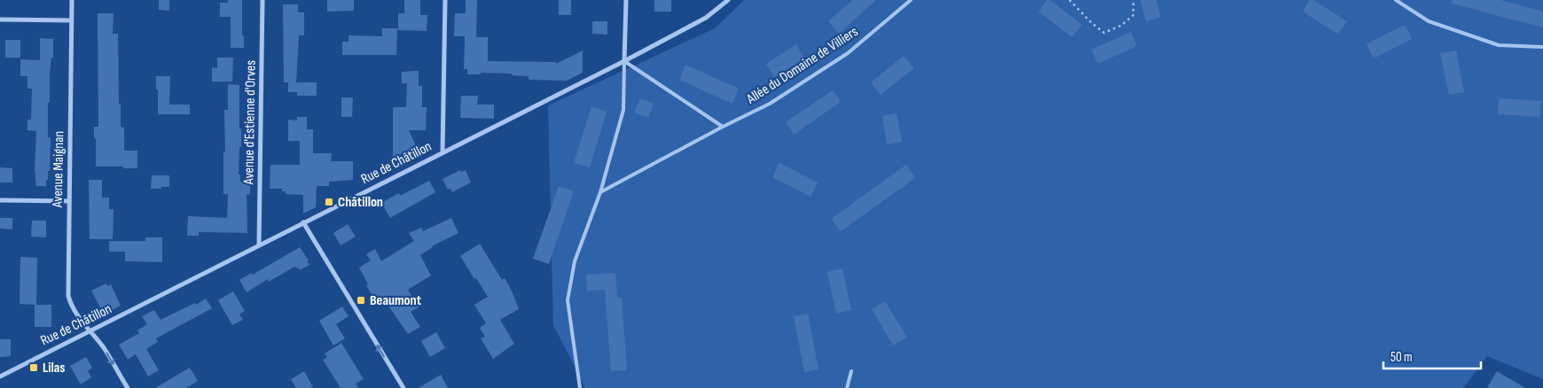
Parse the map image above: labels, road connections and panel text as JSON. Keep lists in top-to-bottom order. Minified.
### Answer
{"streets":{"street":["Avenue d'Estienne d'Orves","Rue de Châtillon","Avenue Maignan"],"lane":["Allée du Domaine de Villiers"]},"crossings":[["Avenue d'Estienne d'Orves","Rue de Châtillon"],["Rue de Châtillon","Avenue Maignan"]],"places":{"transit":["Châtillon","Beaumont","Lilas"]},"scale_bar":"50 m"}
